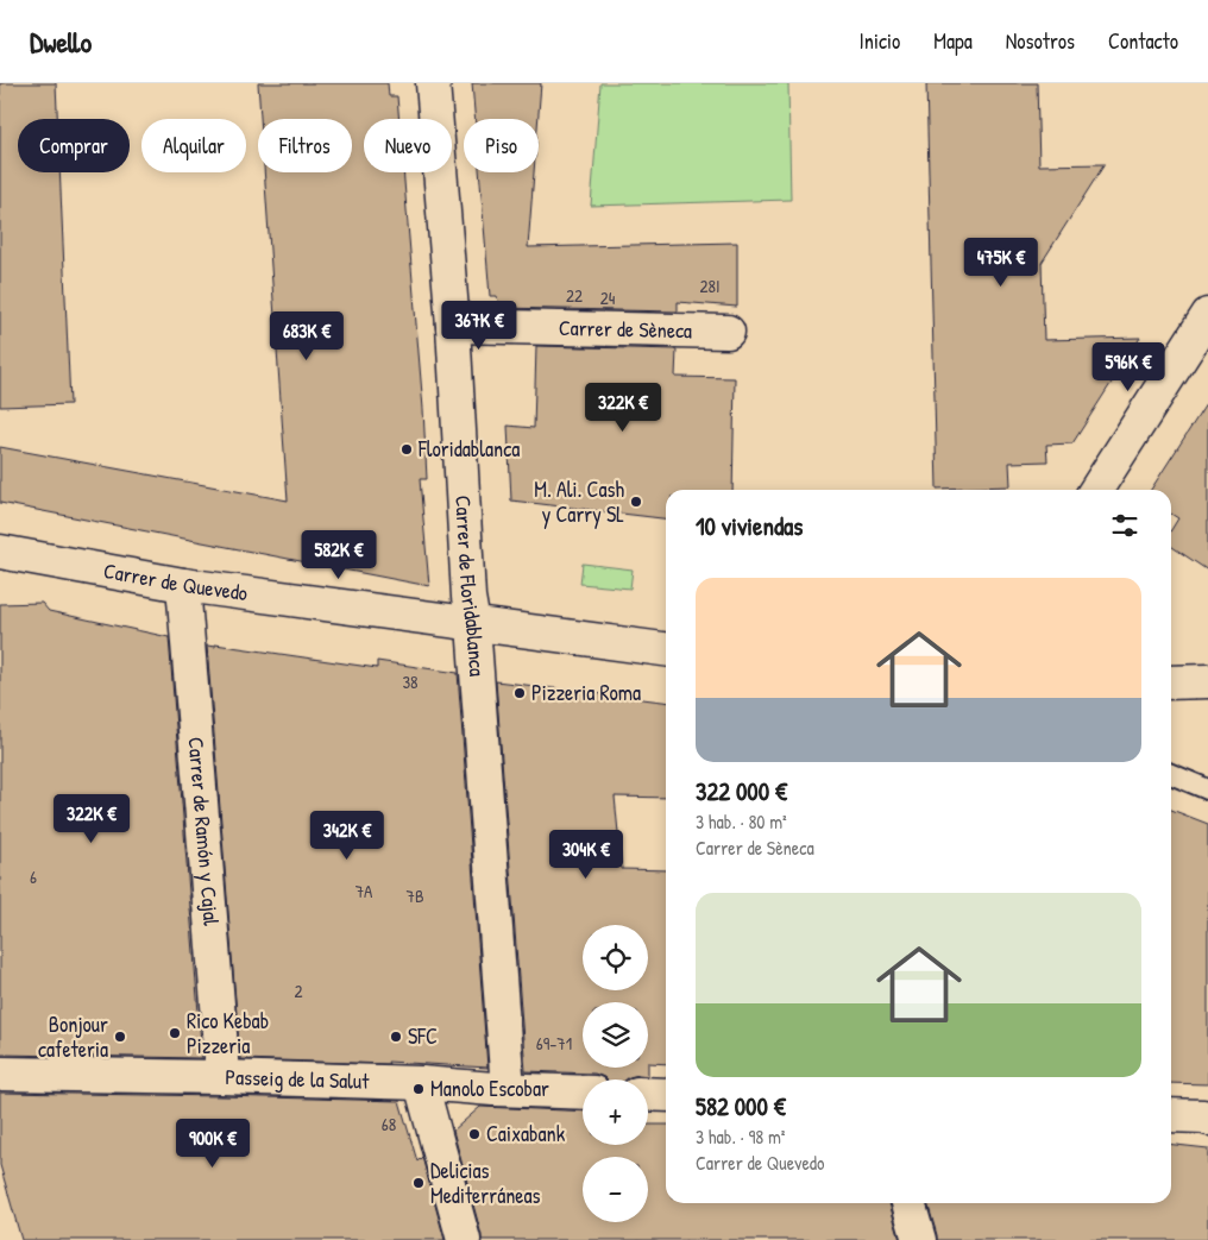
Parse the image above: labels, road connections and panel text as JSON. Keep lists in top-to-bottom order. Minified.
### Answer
{"streets":{"street":["Carrer de Sèneca","Carrer de Quevedo","Carrer de Floridablanca","Carrer de Ramón y Cajal","Passeig de la Salut"]},"crossings":[["Carrer de Sèneca","Carrer de Floridablanca"],["Carrer de Quevedo","Carrer de Floridablanca"],["Carrer de Quevedo","Carrer de Ramón y Cajal"],["Carrer de Floridablanca","Passeig de la Salut"],["Carrer de Ramón y Cajal","Passeig de la Salut"]],"places":["Floridablanca","M. Ali. Cash y Carry SL","Pizzeria Roma","Rico Kebab Pizzeria","Bonjour cafeteria","SFC","Manolo Escobar","Caixabank","Delicias Mediterráneas"],"house_numbers":["28I","22","24","38","6","7A","7B","2","69-71","68"],"page":{"header":"Dwello","nav":["Inicio","Mapa","Nosotros","Contacto"],"chip":["Comprar","Alquilar","Filtros","Nuevo","Piso"],"price":["475K €","367K €","683K €","596K €","322K €","582K €","322K €","342K €","304K €","900K €"],"heading":"10 viviendas","list":[{"name":"322 000 €","note":"3 hab. · 80 m² · Carrer de Sèneca"},{"name":"582 000 €","note":"3 hab. · 98 m² · Carrer de Quevedo"}],"map_buttons":["+","−"]}}
